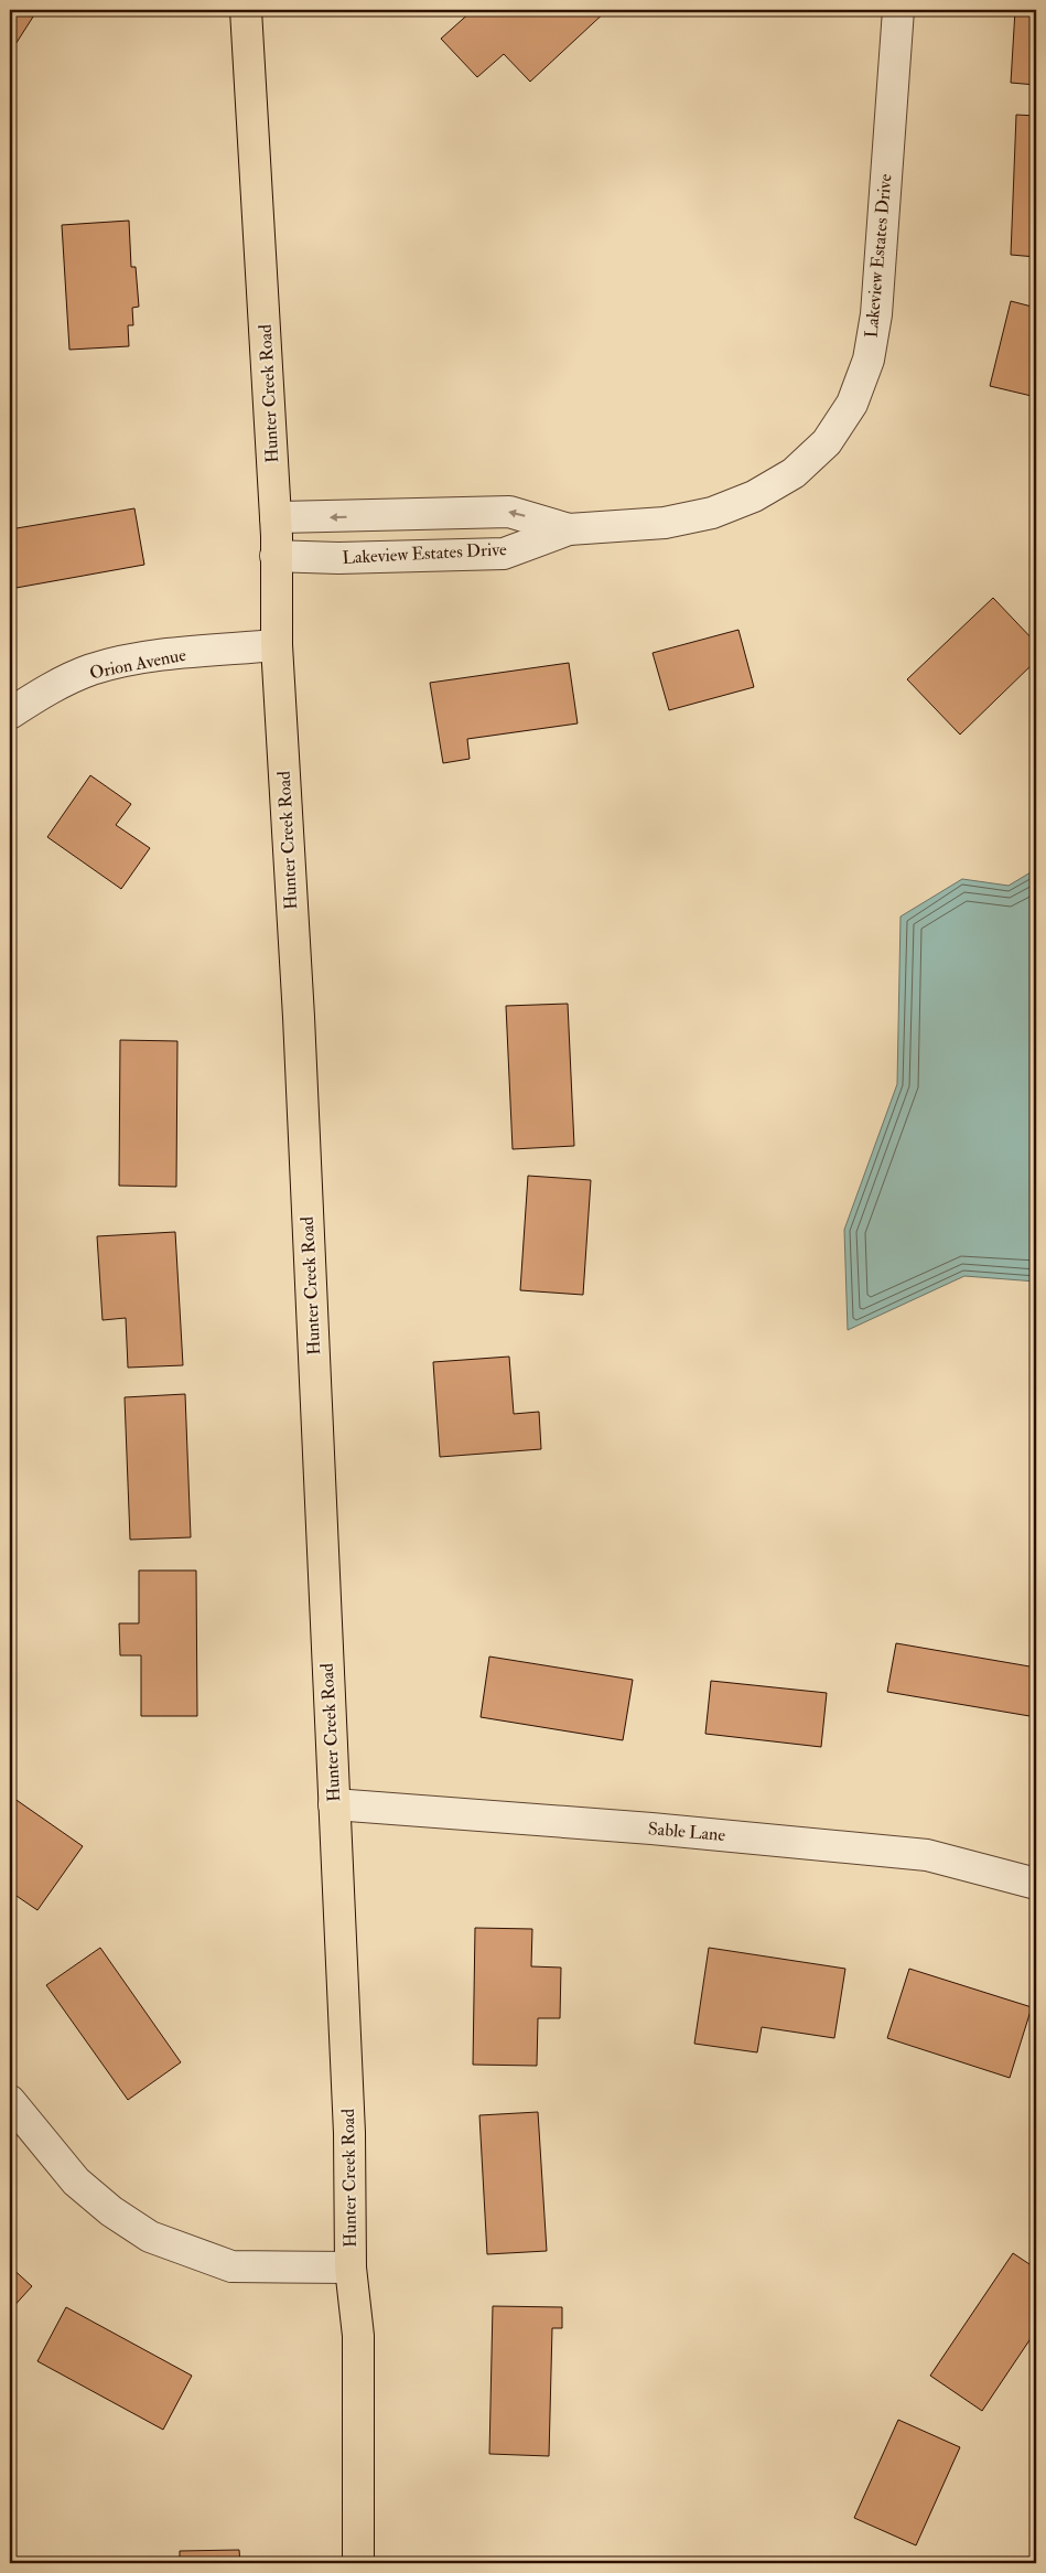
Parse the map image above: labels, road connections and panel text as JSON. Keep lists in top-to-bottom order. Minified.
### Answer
{"streets":{"main road":["Hunter Creek Road"],"street":["Lakeview Estates Drive","Orion Avenue","Sable Lane"]},"crossings":[["Lakeview Estates Drive","Hunter Creek Road"],["Hunter Creek Road","Orion Avenue"],["Hunter Creek Road","Sable Lane"]]}
